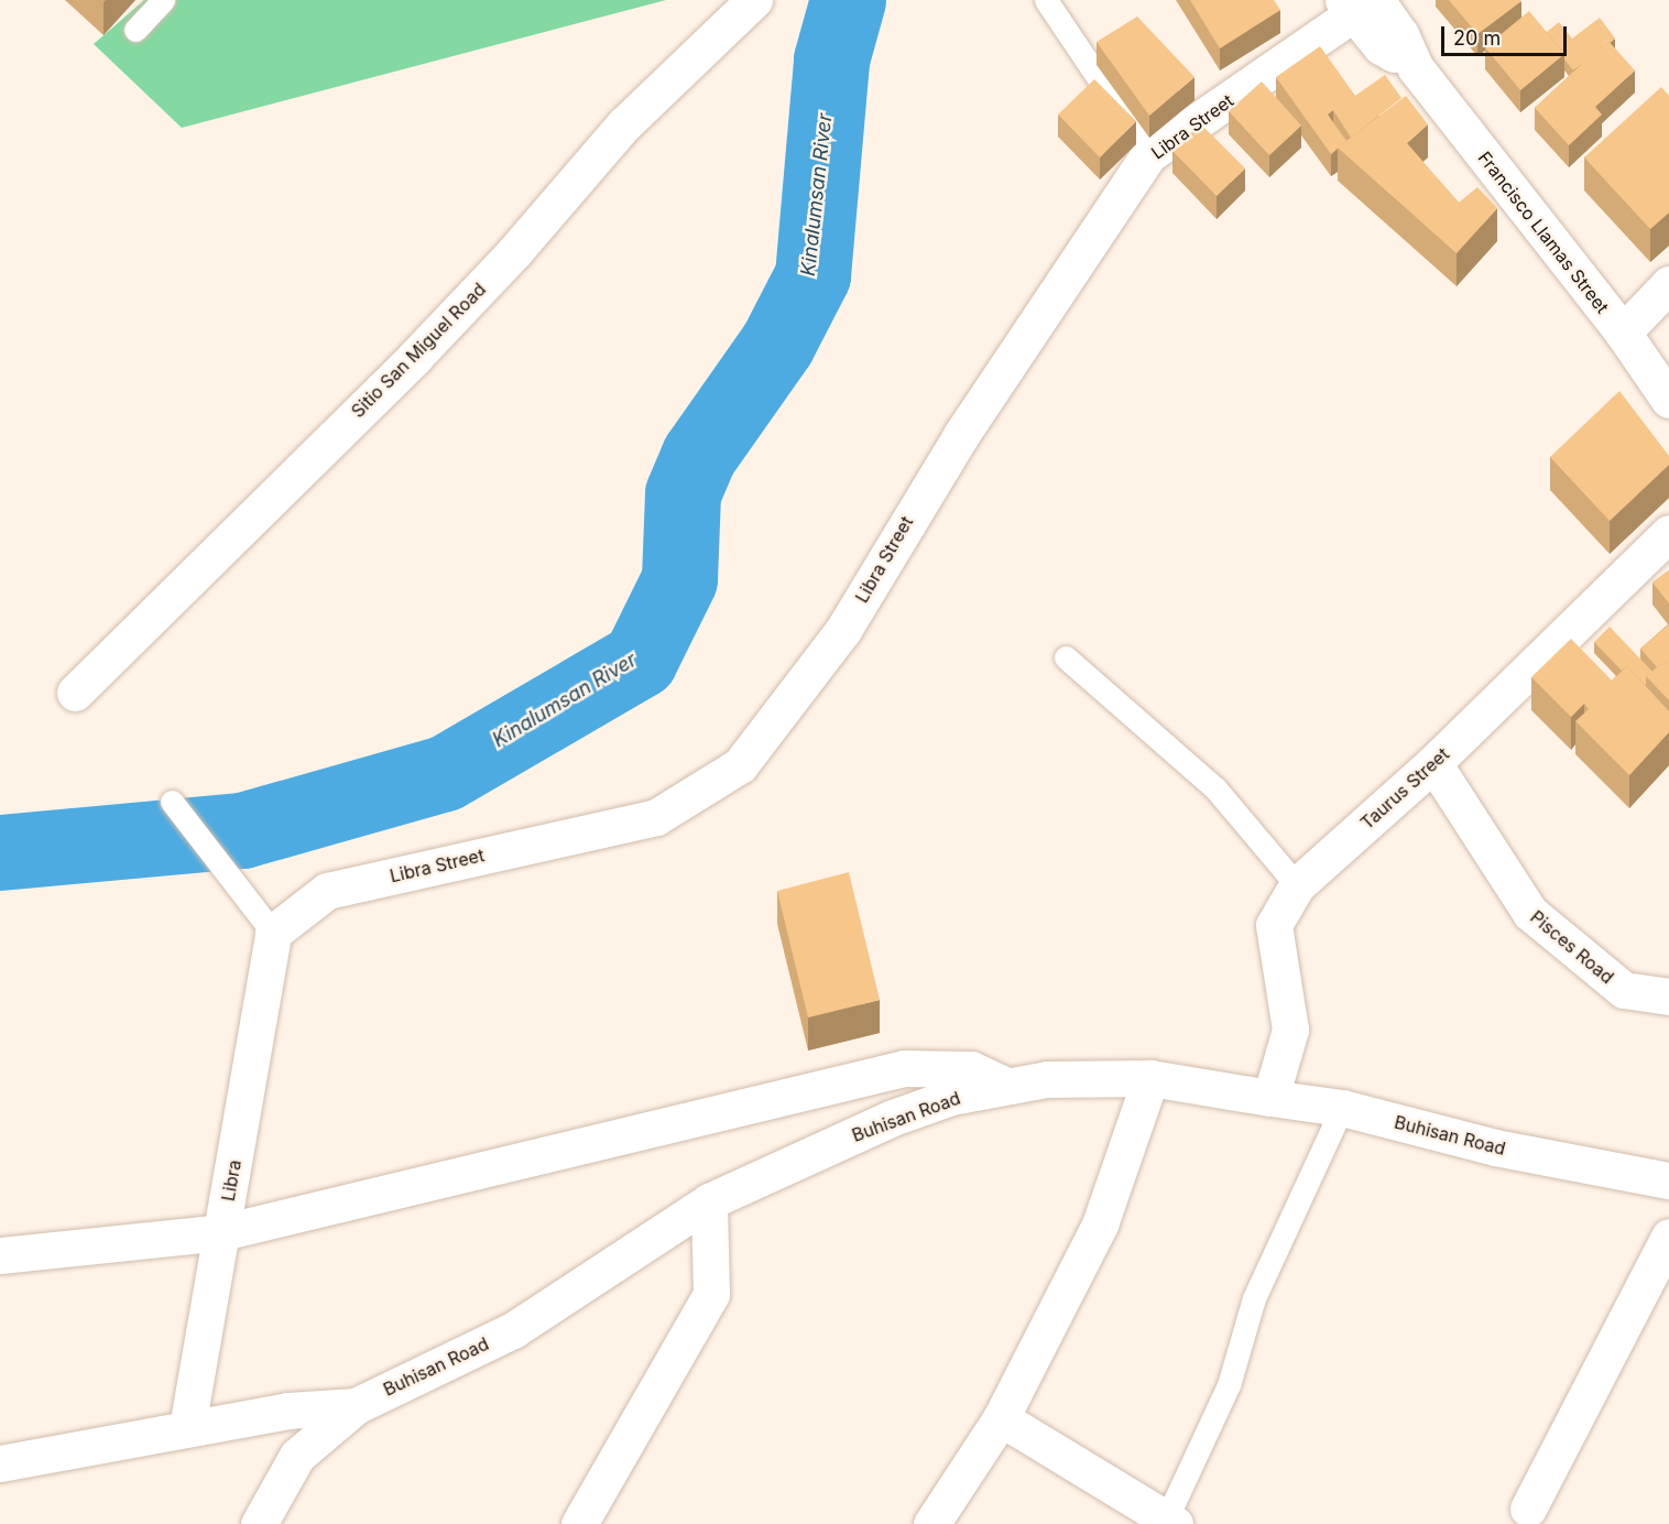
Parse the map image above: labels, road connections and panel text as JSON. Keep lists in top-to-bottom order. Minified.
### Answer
{"streets":{"street":["Libra Street","Francisco Llamas Street","Sitio San Miguel Road","Taurus Street","Pisces Road","Buhisan Road","Libra"]},"crossings":[["Libra Street","Francisco Llamas Street"],["Libra Street","Libra"],["Taurus Street","Pisces Road"],["Taurus Street","Buhisan Road"]],"water":["Kinalumsan River"],"scale_bar":"20 m"}
